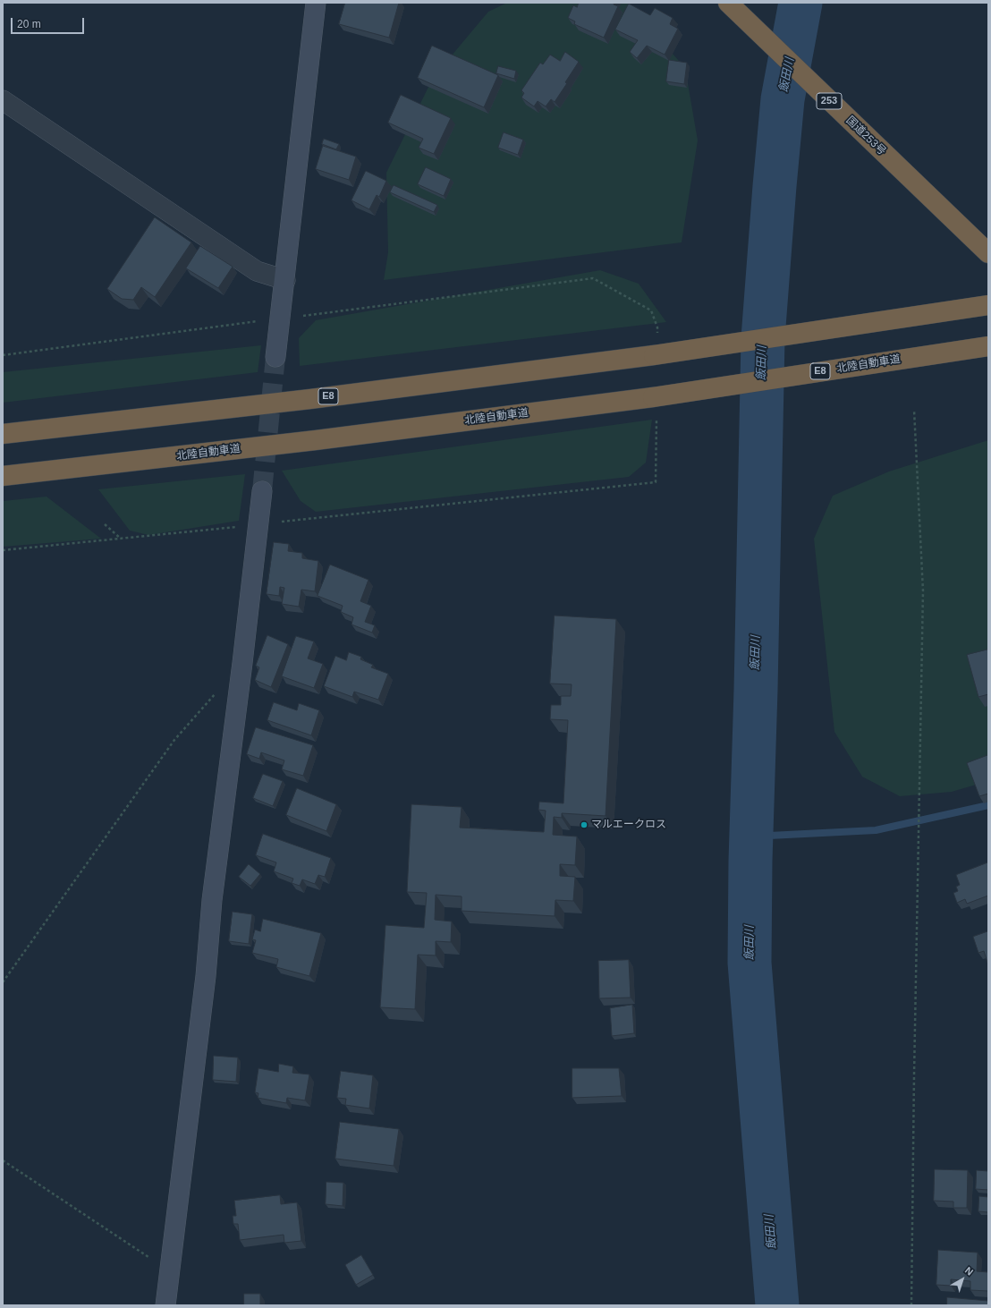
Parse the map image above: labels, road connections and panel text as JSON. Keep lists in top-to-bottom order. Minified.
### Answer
{"streets":{"highway":["253","国道253号","北陸自動車道","E8"]},"water":["飯田川"],"places":["マルエークロス"],"scale_bar":"20 m","north":"top right"}
